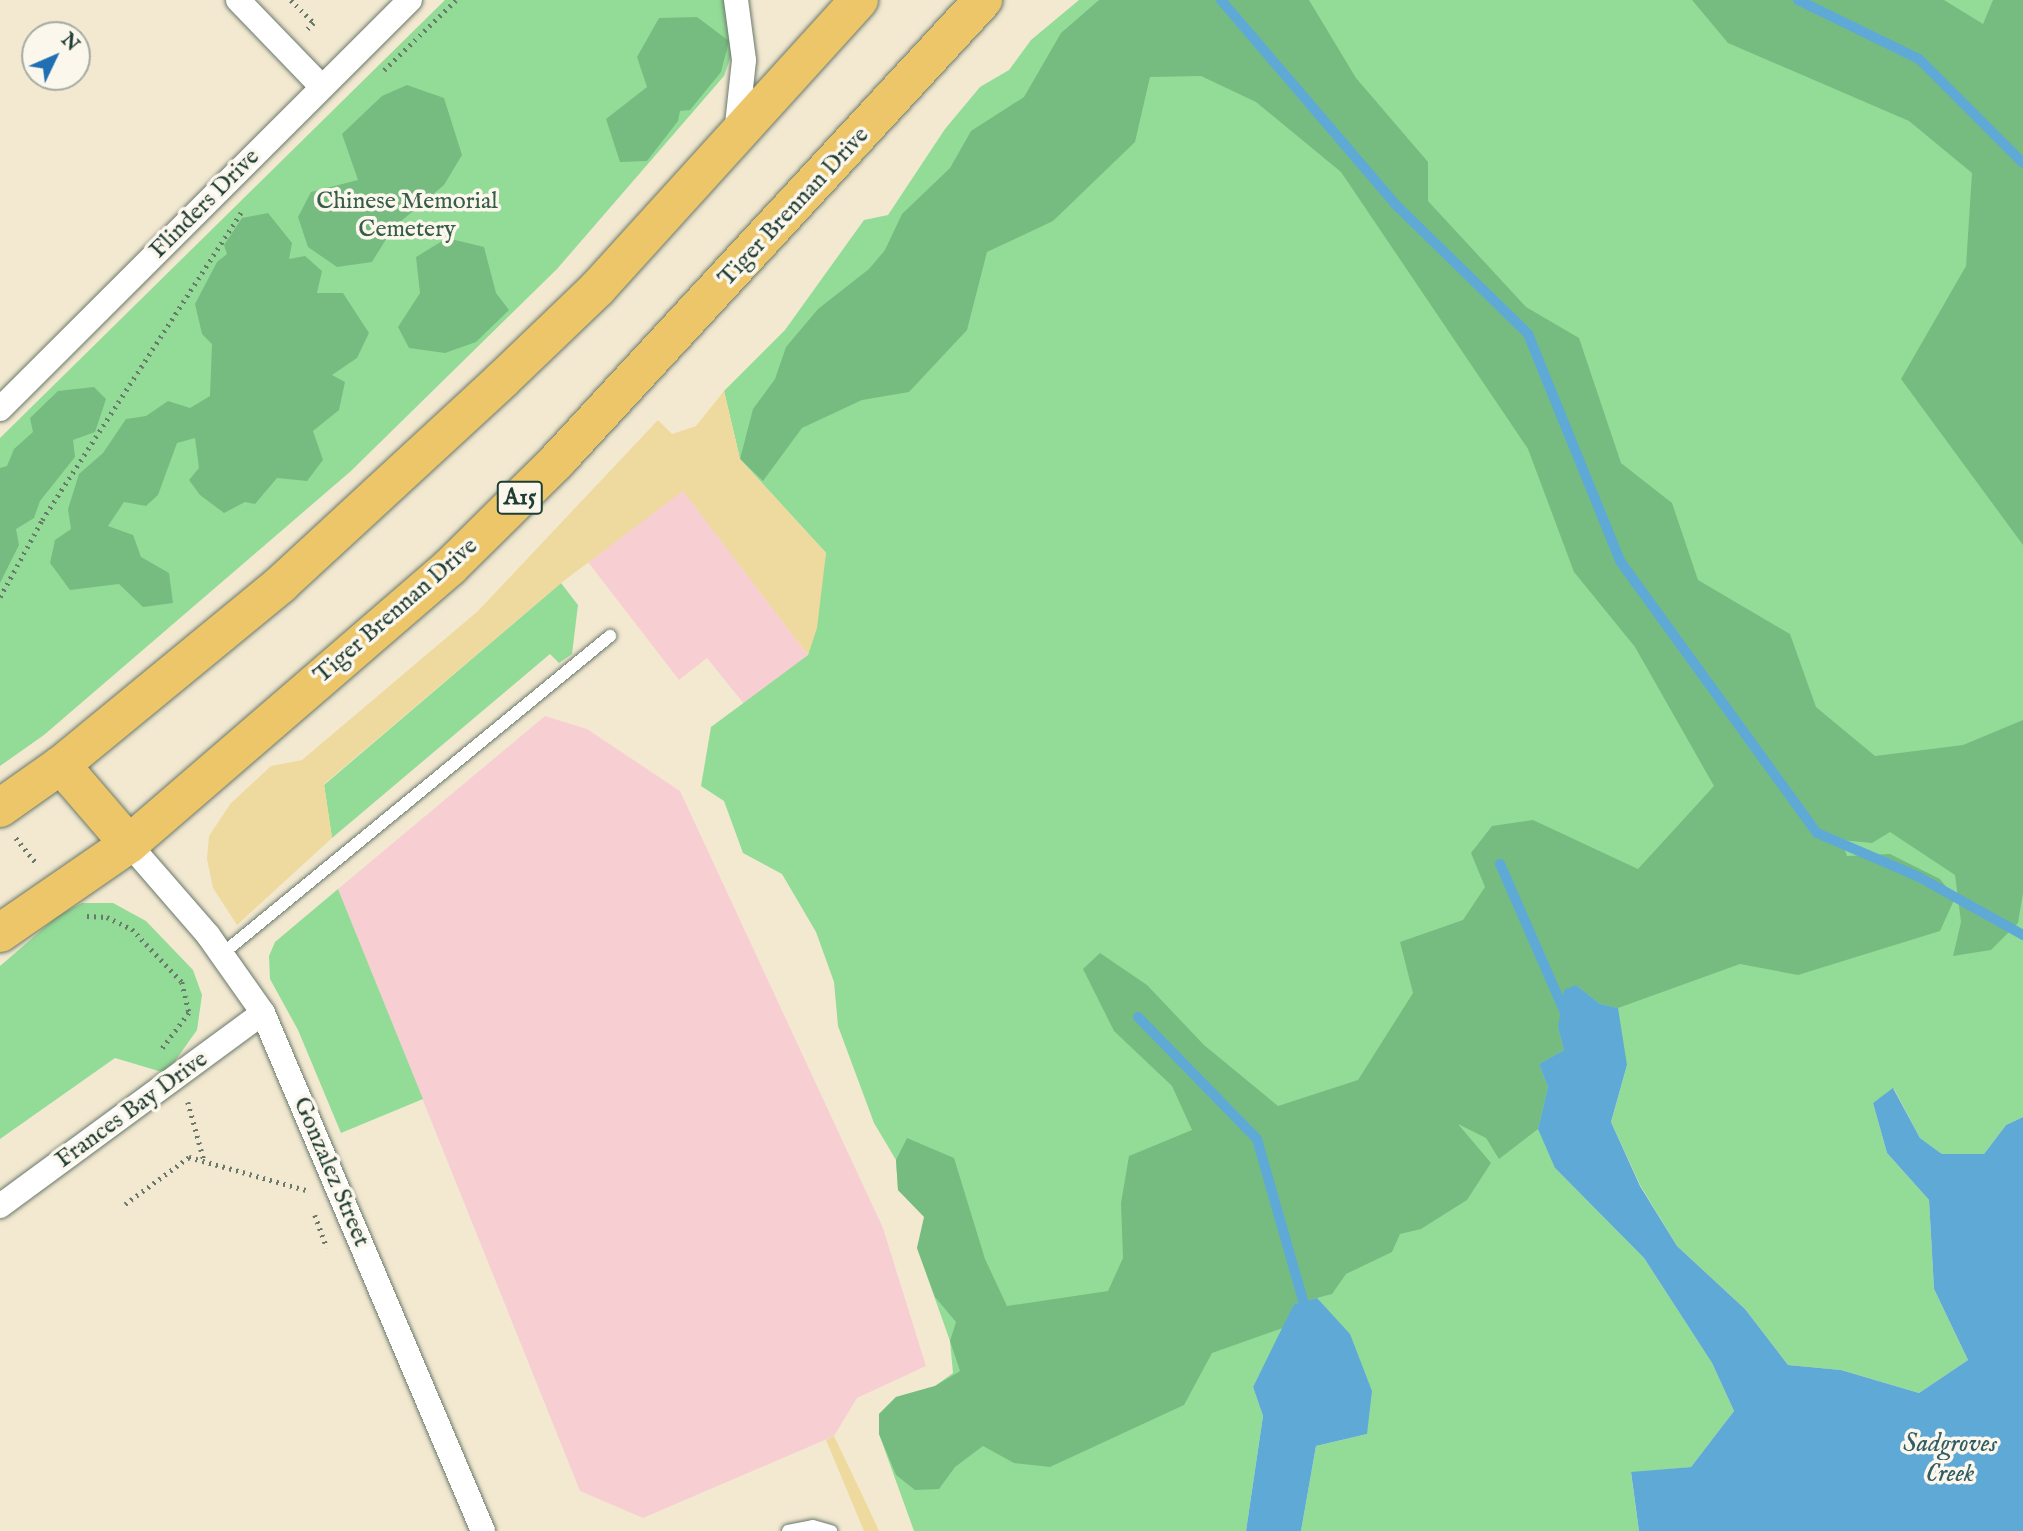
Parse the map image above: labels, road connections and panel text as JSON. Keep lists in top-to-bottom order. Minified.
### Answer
{"streets":{"main road":["Tiger Brennan Drive","A15"],"street":["Flinders Drive","Frances Bay Drive","Gonzalez Street"]},"crossings":[["Tiger Brennan Drive","Gonzalez Street"],["Frances Bay Drive","Gonzalez Street"]],"water":["Sadgroves Creek"],"parks":["Chinese Memorial Cemetery"],"north":"top right"}
